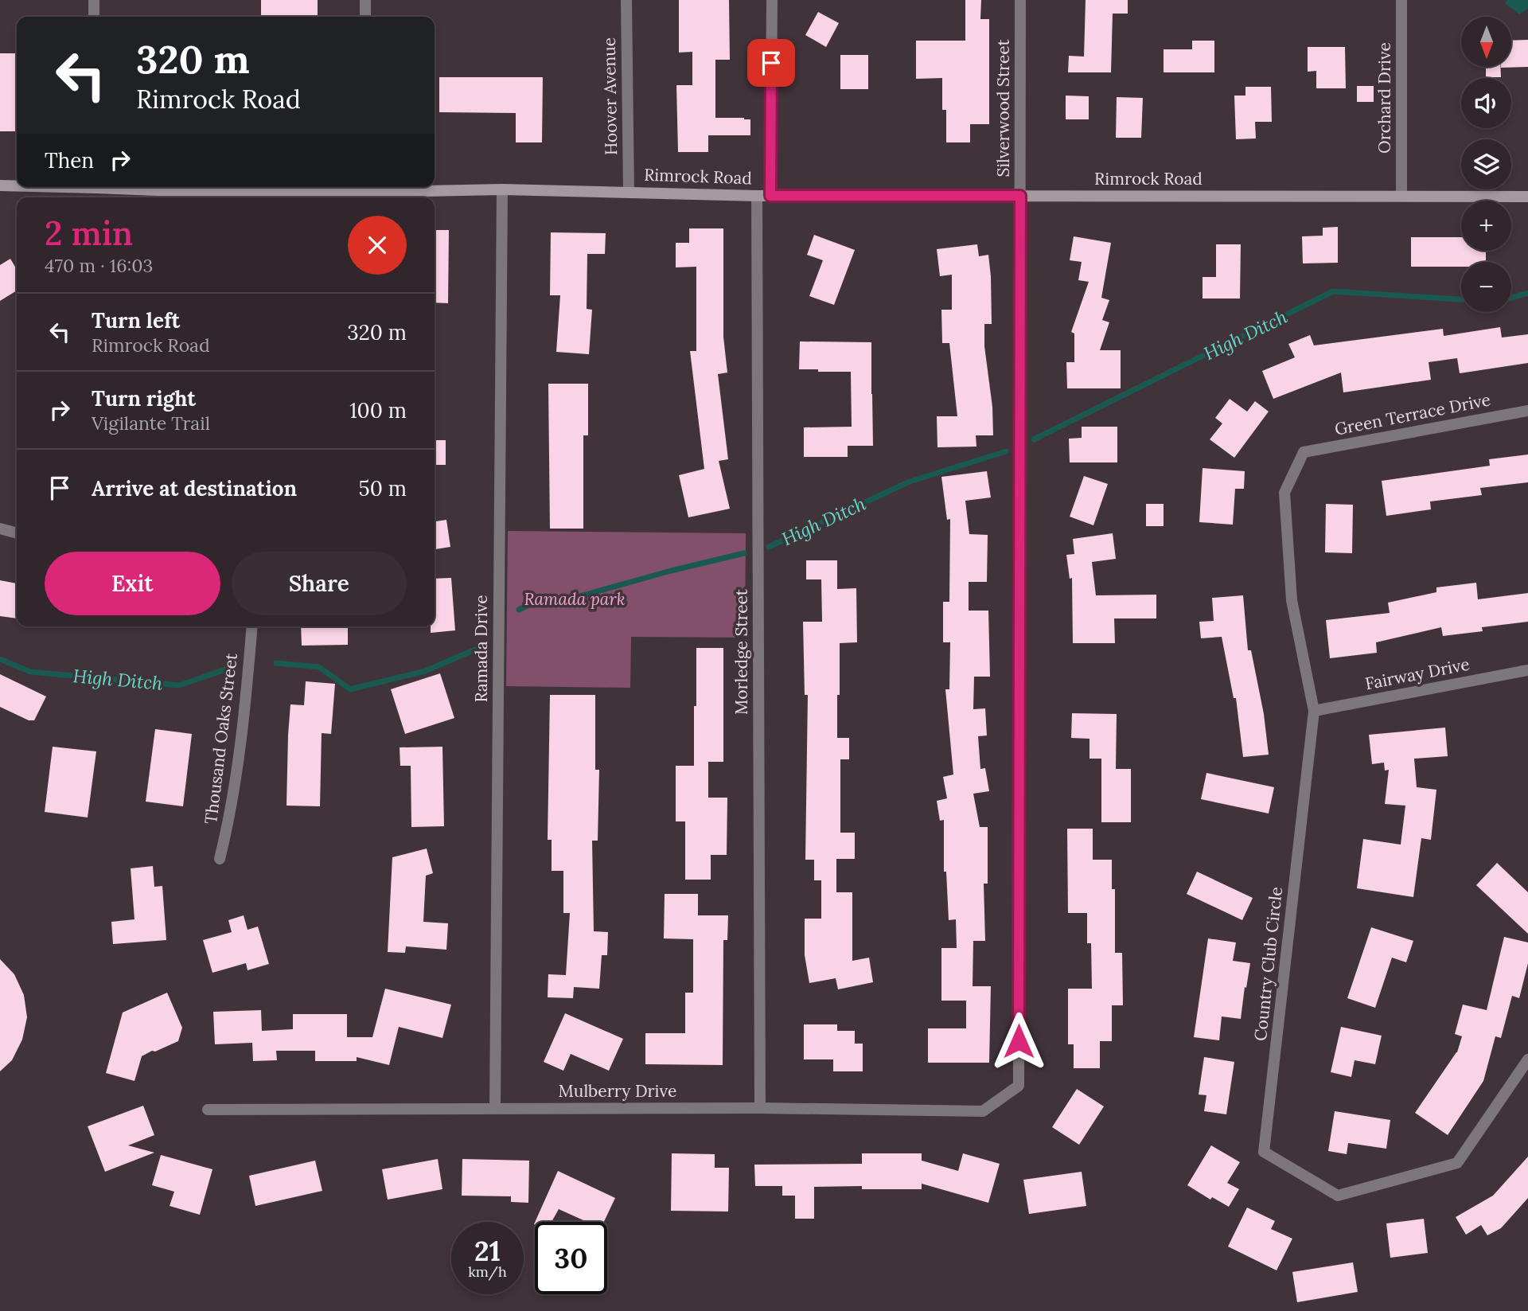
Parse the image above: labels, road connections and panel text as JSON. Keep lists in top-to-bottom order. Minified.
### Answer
{"streets":{"main road":["Rimrock Road"],"street":["Hoover Avenue","Orchard Drive","Silverwood Street","Green Terrace Drive","Ramada Drive","Morledge Street","Fairway Drive","Thousand Oaks Street","Country Club Circle","Mulberry Drive"]},"crossings":[["Hoover Avenue","Rimrock Road"],["Orchard Drive","Rimrock Road"],["Silverwood Street","Rimrock Road"],["Silverwood Street","Mulberry Drive"],["Rimrock Road","Ramada Drive"],["Rimrock Road","Morledge Street"],["Green Terrace Drive","Country Club Circle"],["Ramada Drive","Mulberry Drive"],["Morledge Street","Mulberry Drive"],["Fairway Drive","Country Club Circle"]],"water":["High Ditch"],"parks":["Ramada park"],"north":"bottom","page":{"map_buttons":["+","−"],"turn":["320 m","Rimrock Road"],"then":"Then","heading":["2 min","470 m · 16:03"],"list":[{"name":"Turn left","note":"Rimrock Road","value":"320 m"},{"name":"Turn right","note":"Vigilante Trail","value":"100 m"},{"name":"Arrive at destination","value":"50 m"}],"buttons":["Exit","Share"],"speed":"21 km/h","limit":"30"}}
